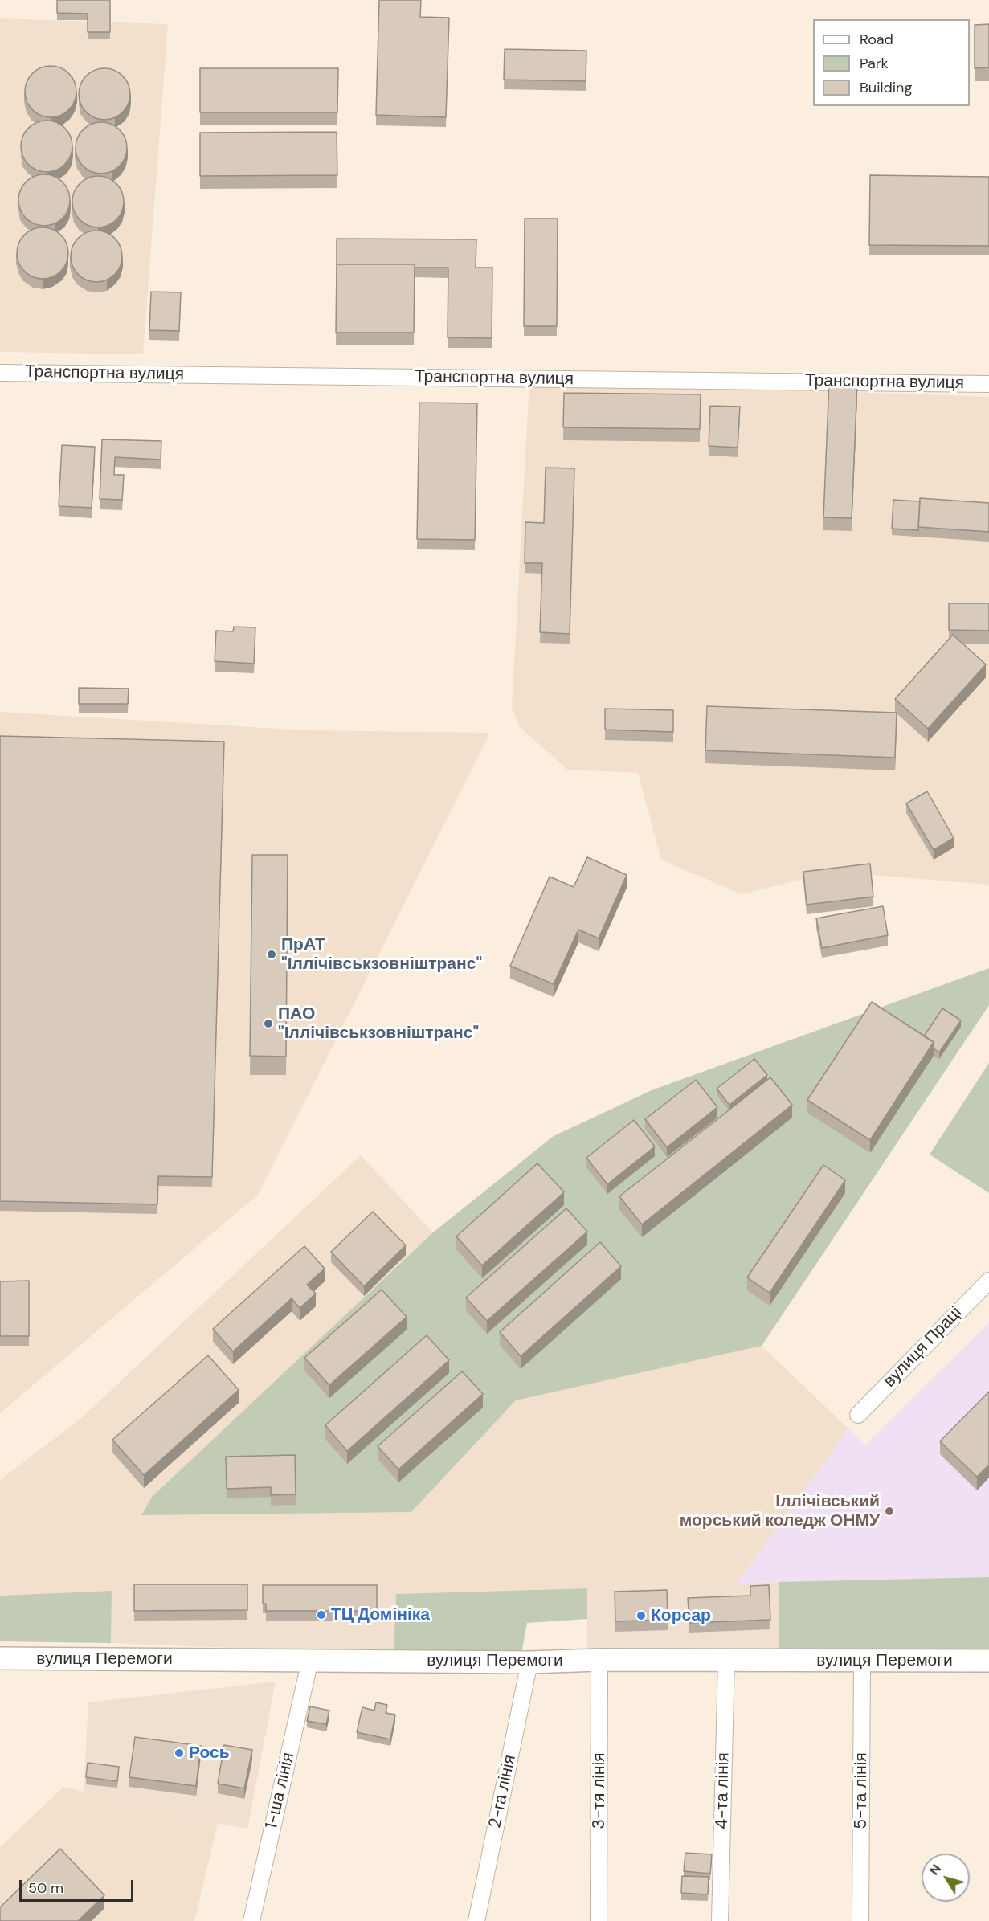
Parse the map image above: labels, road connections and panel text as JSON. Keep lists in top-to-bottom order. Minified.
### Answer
{"streets":{"main road":["вулиця Перемоги"],"street":["Транспортна вулиця","вулиця Праці","1-ша лінія","3-тя лінія","4-та лінія","5-та лінія","2-га лінія"]},"crossings":[["вулиця Перемоги","1-ша лінія"],["вулиця Перемоги","3-тя лінія"],["вулиця Перемоги","4-та лінія"],["вулиця Перемоги","5-та лінія"],["вулиця Перемоги","2-га лінія"]],"places":["ПрАТ \"Іллічівськзовніштранс\"","ПАО \"Іллічівськзовніштранс\"","Іллічівський морський коледж ОНМУ","ТЦ Домініка","Корсар","Рось"],"legend":["Road","Park","Building"],"scale_bar":"50 m","north":"top left"}
